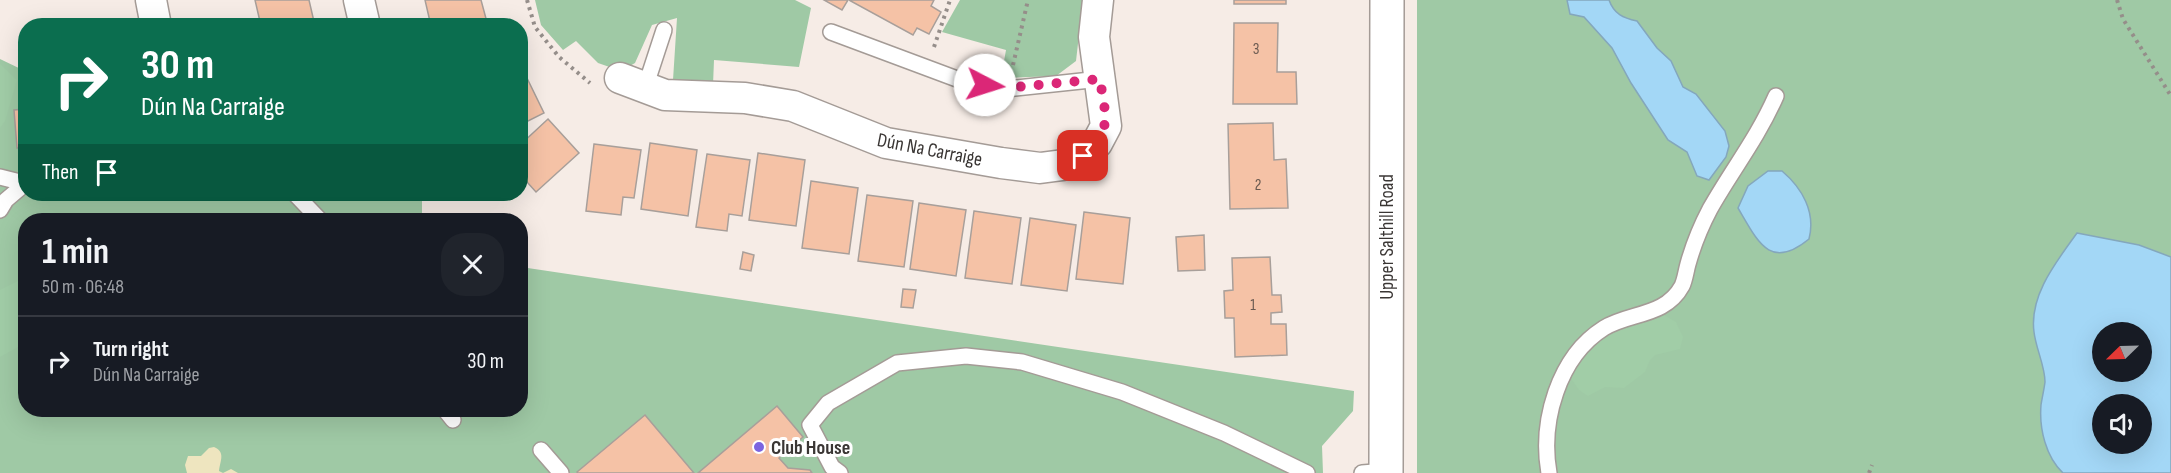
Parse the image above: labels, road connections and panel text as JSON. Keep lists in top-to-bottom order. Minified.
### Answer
{"streets":{"main road":["Upper Salthill Road"],"street":["Dún Na Carraige"]},"places":["Club House"],"house_numbers":["3","2","1"],"north":"bottom left","page":{"turn":["30 m","Dún Na Carraige"],"then":"Then","heading":["1 min","50 m · 06:48"],"list":[{"name":"Turn right","note":"Dún Na Carraige","value":"30 m"}]}}
